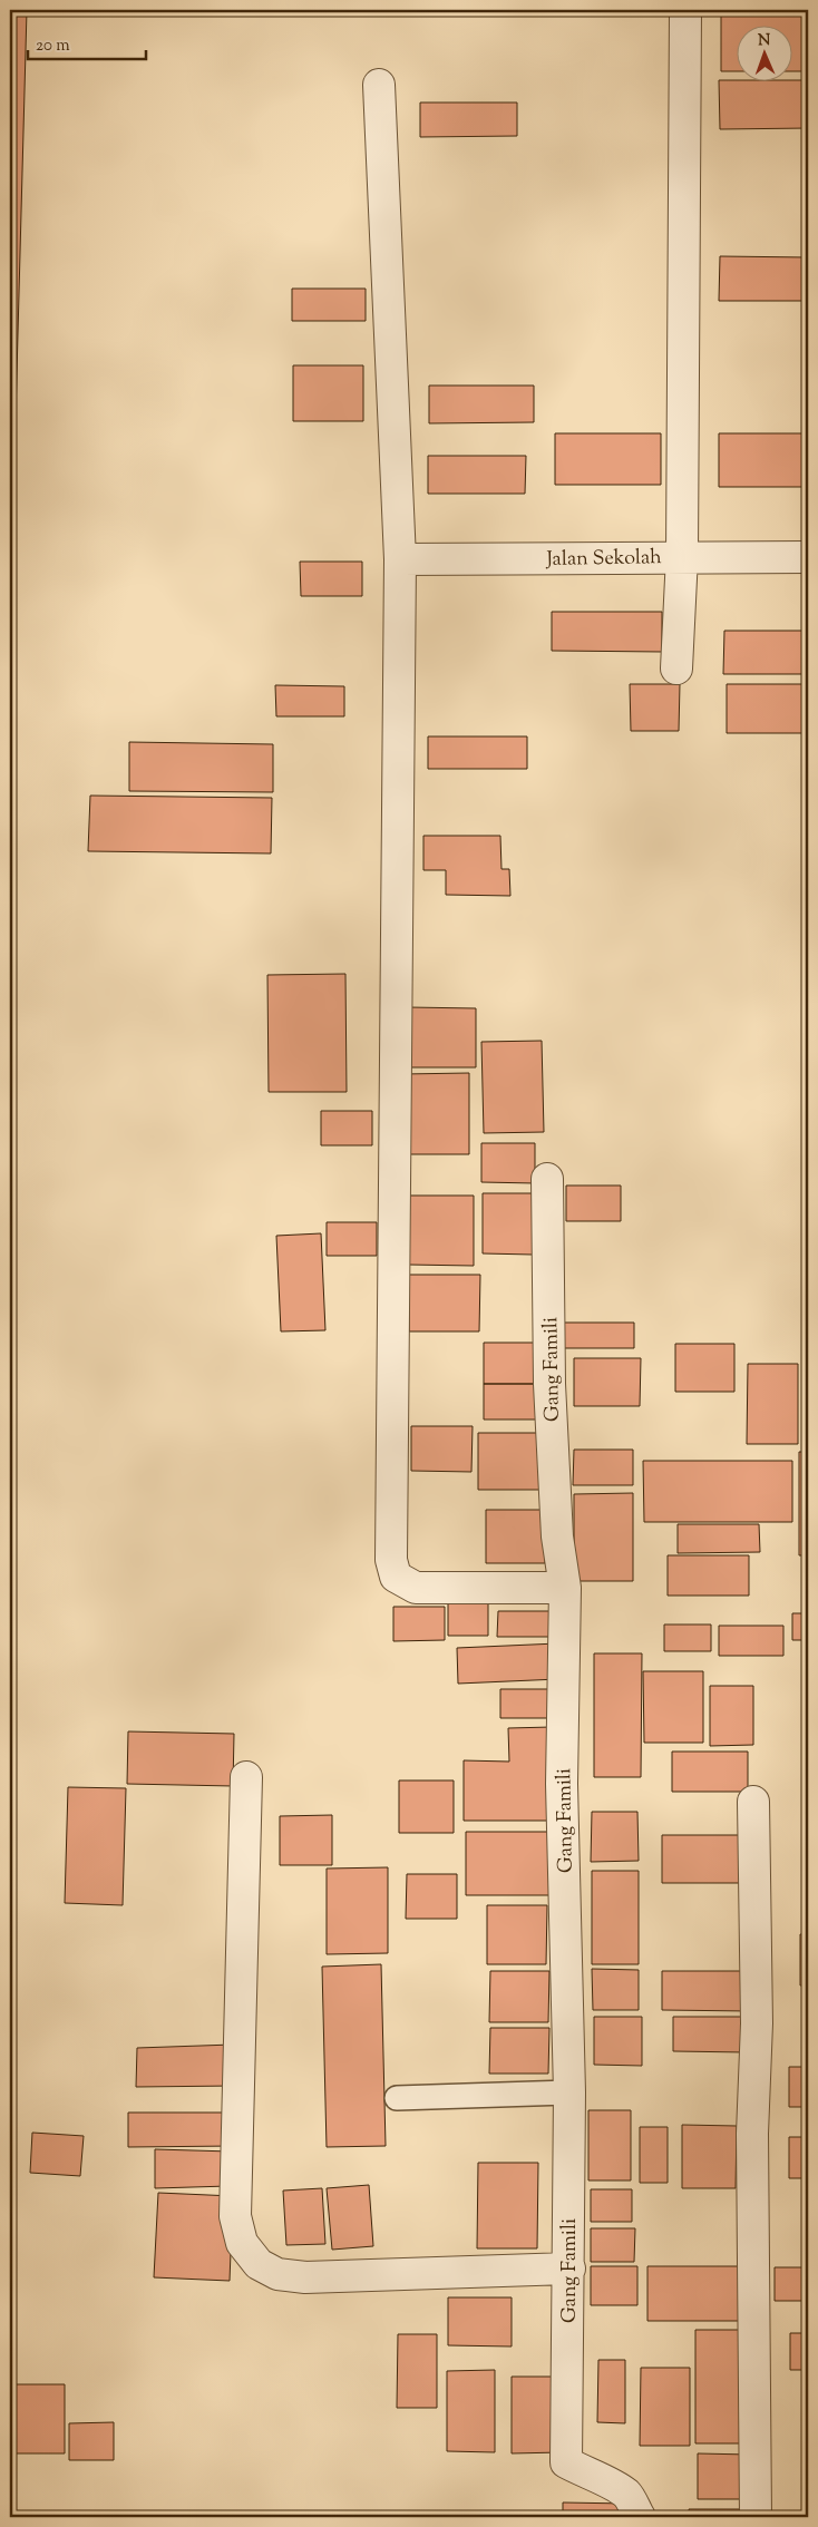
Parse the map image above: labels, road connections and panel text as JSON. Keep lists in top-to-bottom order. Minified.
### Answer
{"streets":{"street":["Jalan Sekolah","Gang Famili"]},"scale_bar":"20 m","north":"top"}
